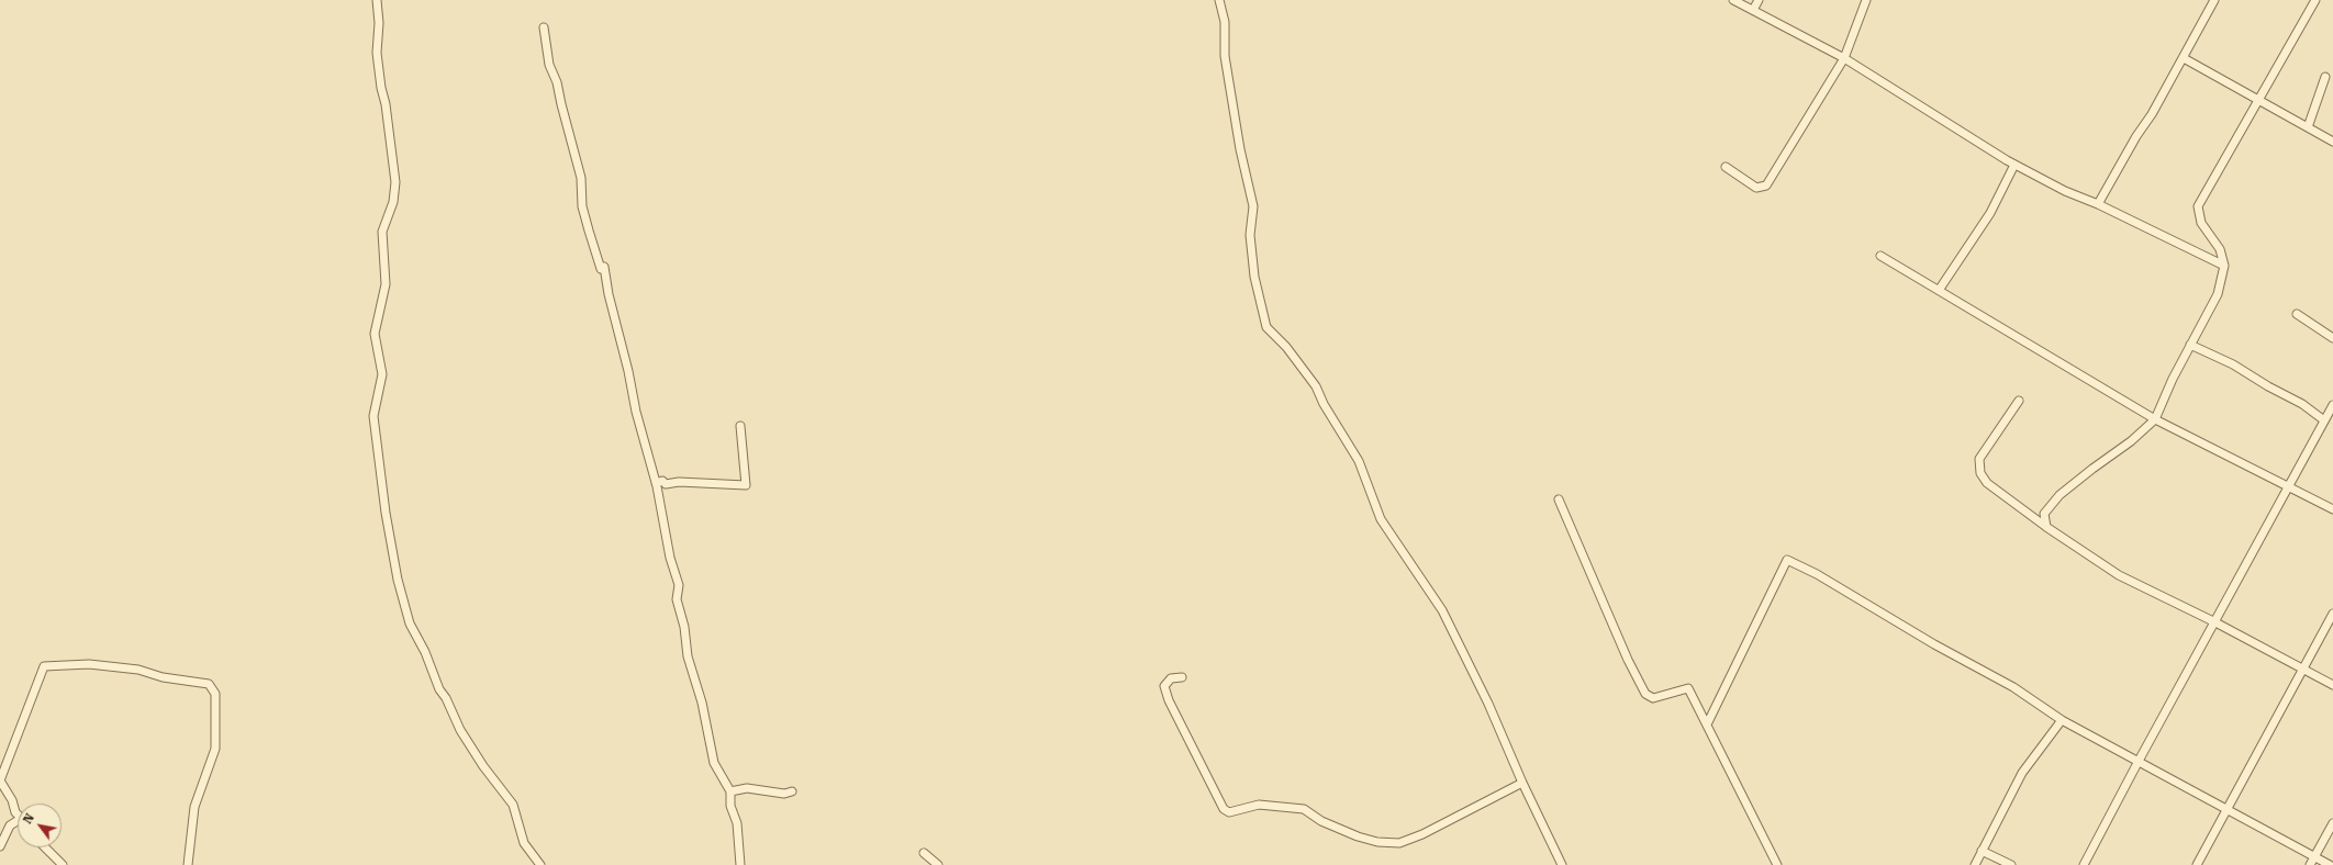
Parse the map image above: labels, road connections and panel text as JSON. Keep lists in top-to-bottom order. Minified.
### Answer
{"north":"top left"}
